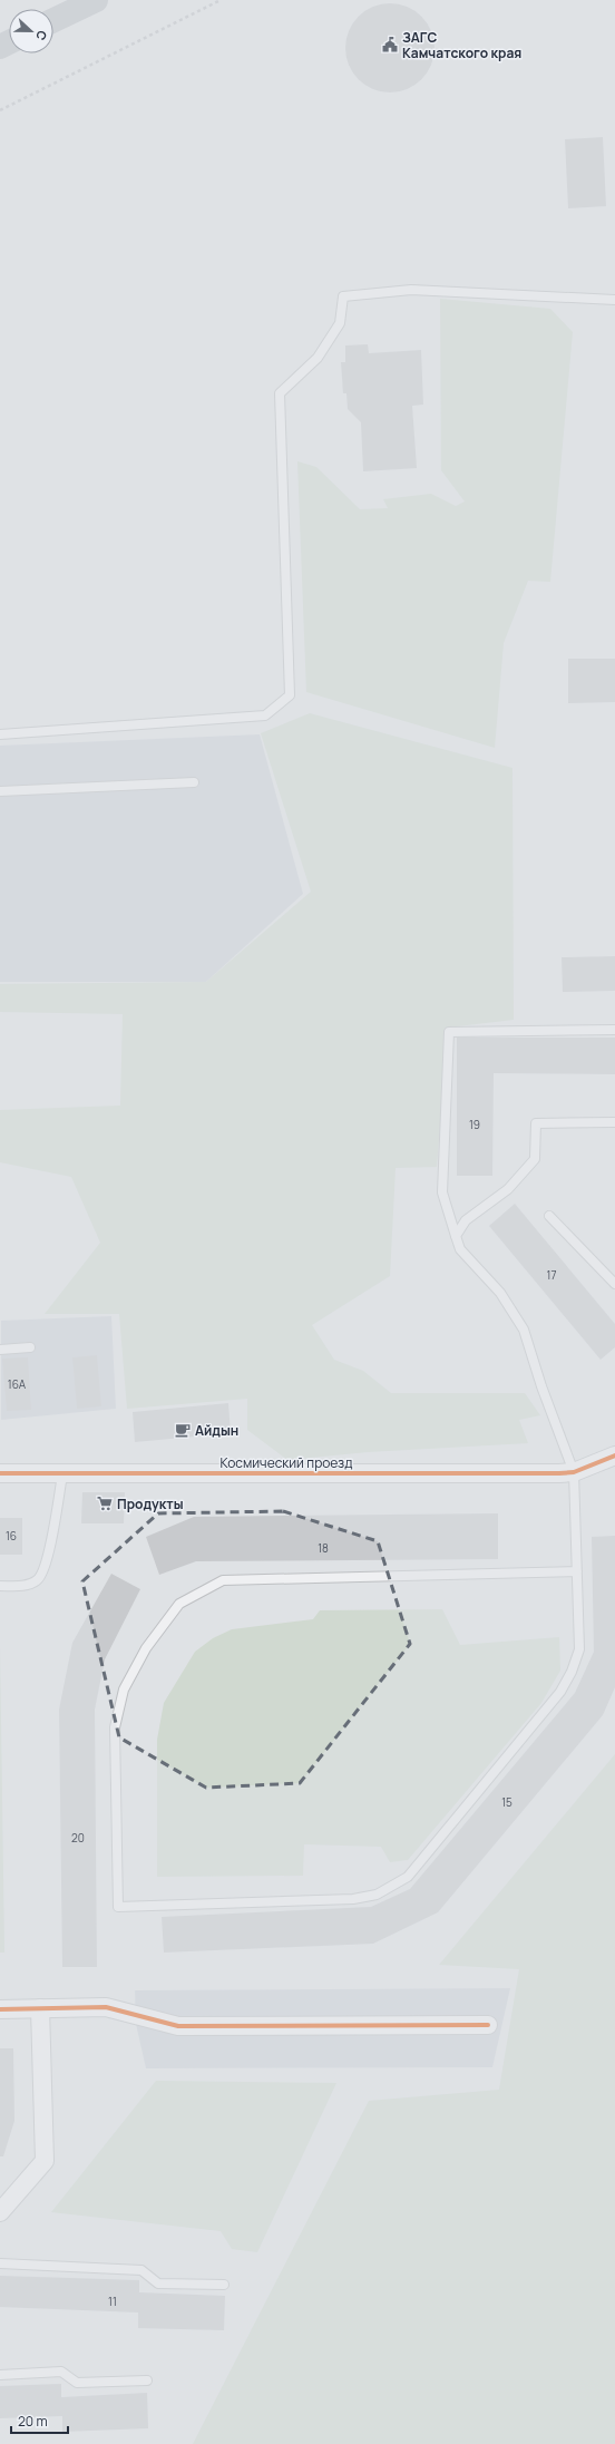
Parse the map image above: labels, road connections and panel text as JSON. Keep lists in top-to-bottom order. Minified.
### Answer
{"streets":{"street":["Космический проезд"]},"places":{"public building":["ЗАГС Камчатского края"],"cafe":["Айдын"],"supermarket":["Продукты"]},"house_numbers":["19","17","16А","16","18","15","20","11"],"scale_bar":"20 m","north":"right"}
